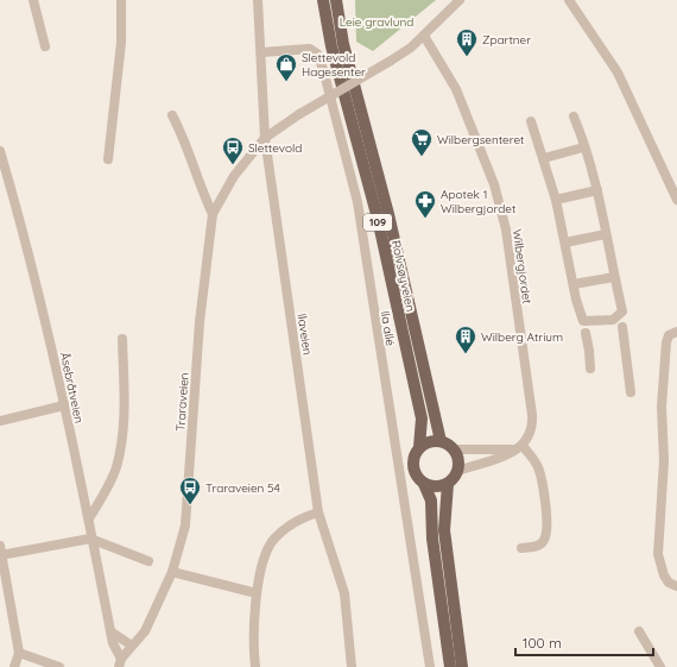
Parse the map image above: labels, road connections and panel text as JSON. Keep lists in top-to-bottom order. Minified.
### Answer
{"streets":{"main road":["109","Rolvsøyveien"],"street":["Wilbergjordet","Ila allé","Ilaveien","Åsebråtveien","Traraveien"]},"crossings":[["109","Rolvsøyveien"],["Wilbergjordet","Traraveien"],["Ila allé","Ilaveien"],["Ilaveien","Traraveien"],["Åsebråtveien","Traraveien"]],"parks":["Leie gravlund"],"places":{"building":["Zpartner","Wilberg Atrium"],"shop":["Slettevold Hagesenter"],"supermarket":["Wilbergsenteret"],"bus stop":["Slettevold","Traraveien 54"],"pharmacy":["Apotek 1 Wilbergjordet"]},"scale_bar":"100 m"}
